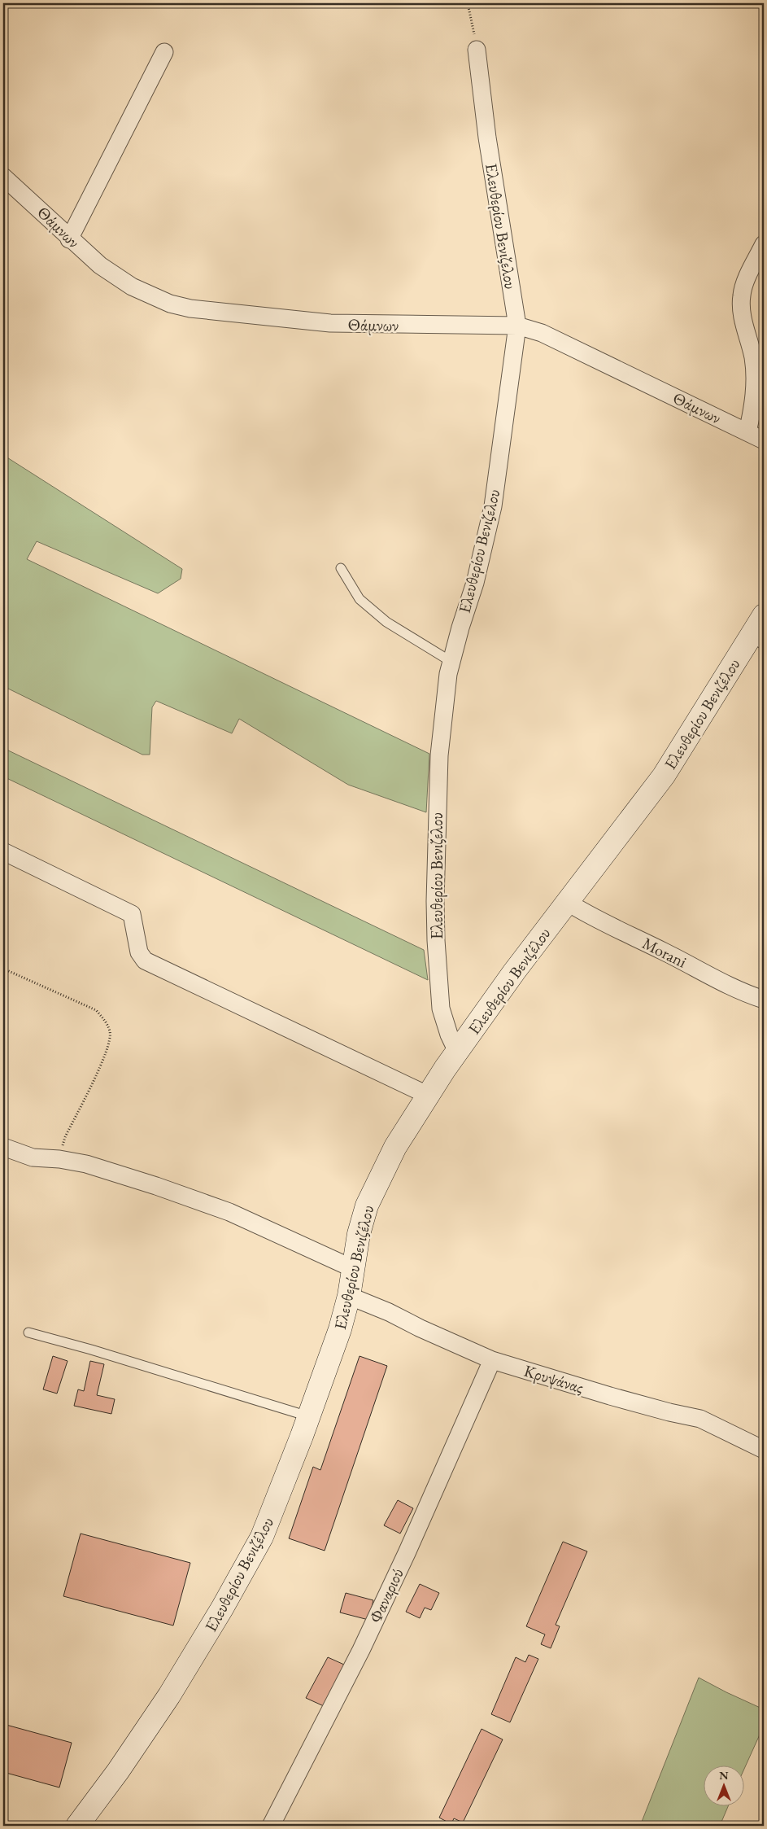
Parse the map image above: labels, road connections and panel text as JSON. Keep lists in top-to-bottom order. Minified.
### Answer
{"streets":{"main road":["Ελευθερίου Βενιζέλου"],"street":["Ελευθερίου Βενιζελου","Θάμνων","Morani","Κρυψάνας","Φαναριού"]},"crossings":[["Ελευθερίου Βενιζελου","Θάμνων"],["Ελευθερίου Βενιζελου","Ελευθερίου Βενιζέλου"],["Ελευθερίου Βενιζέλου","Morani"],["Ελευθερίου Βενιζέλου","Κρυψάνας"],["Κρυψάνας","Φαναριού"]],"north":"top"}
